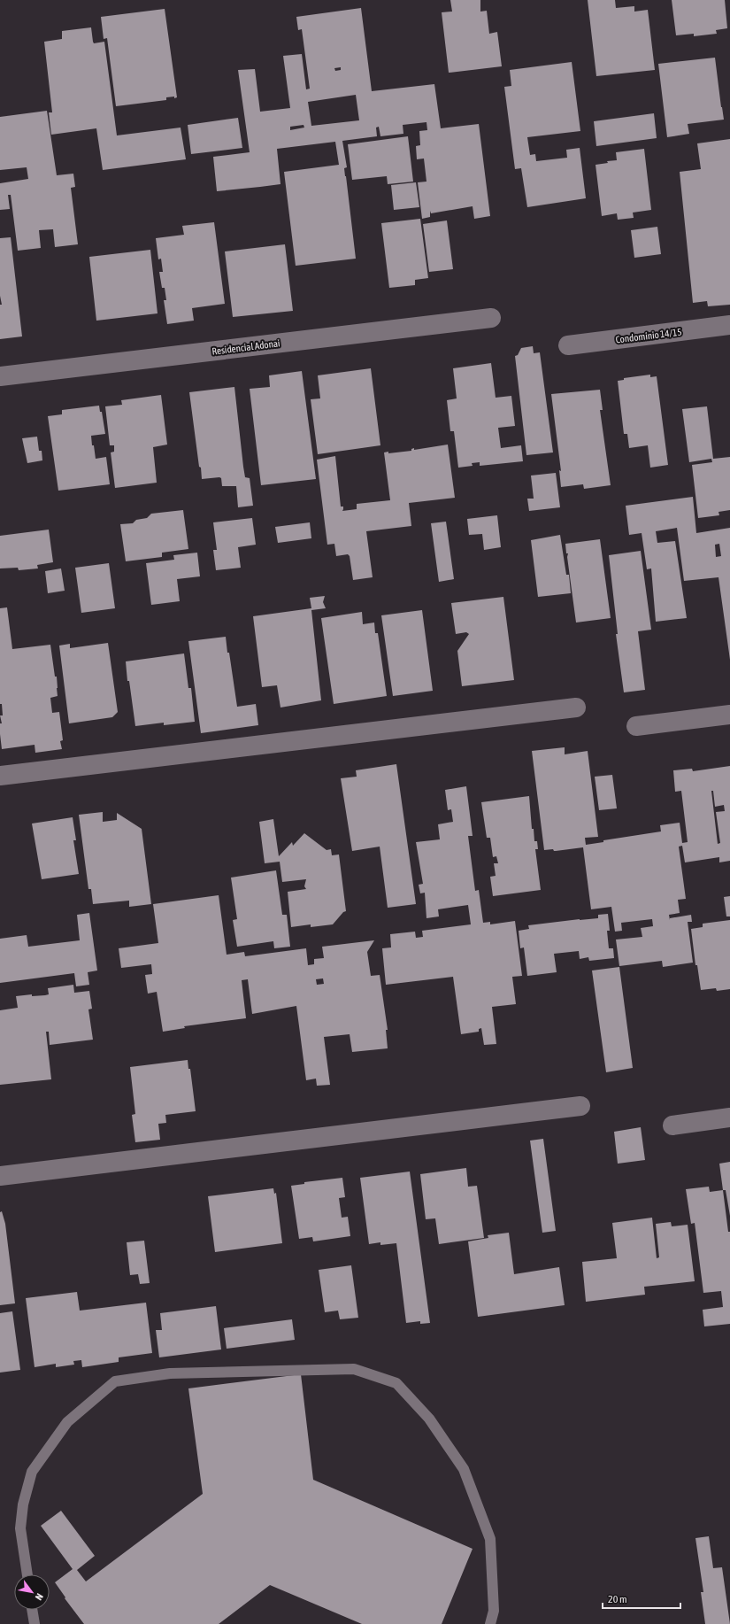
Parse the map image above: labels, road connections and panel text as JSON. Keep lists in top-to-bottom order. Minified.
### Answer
{"streets":{"street":["Condomínio 14/15","Residencial Adonai"]},"scale_bar":"20 m","north":"bottom right"}
